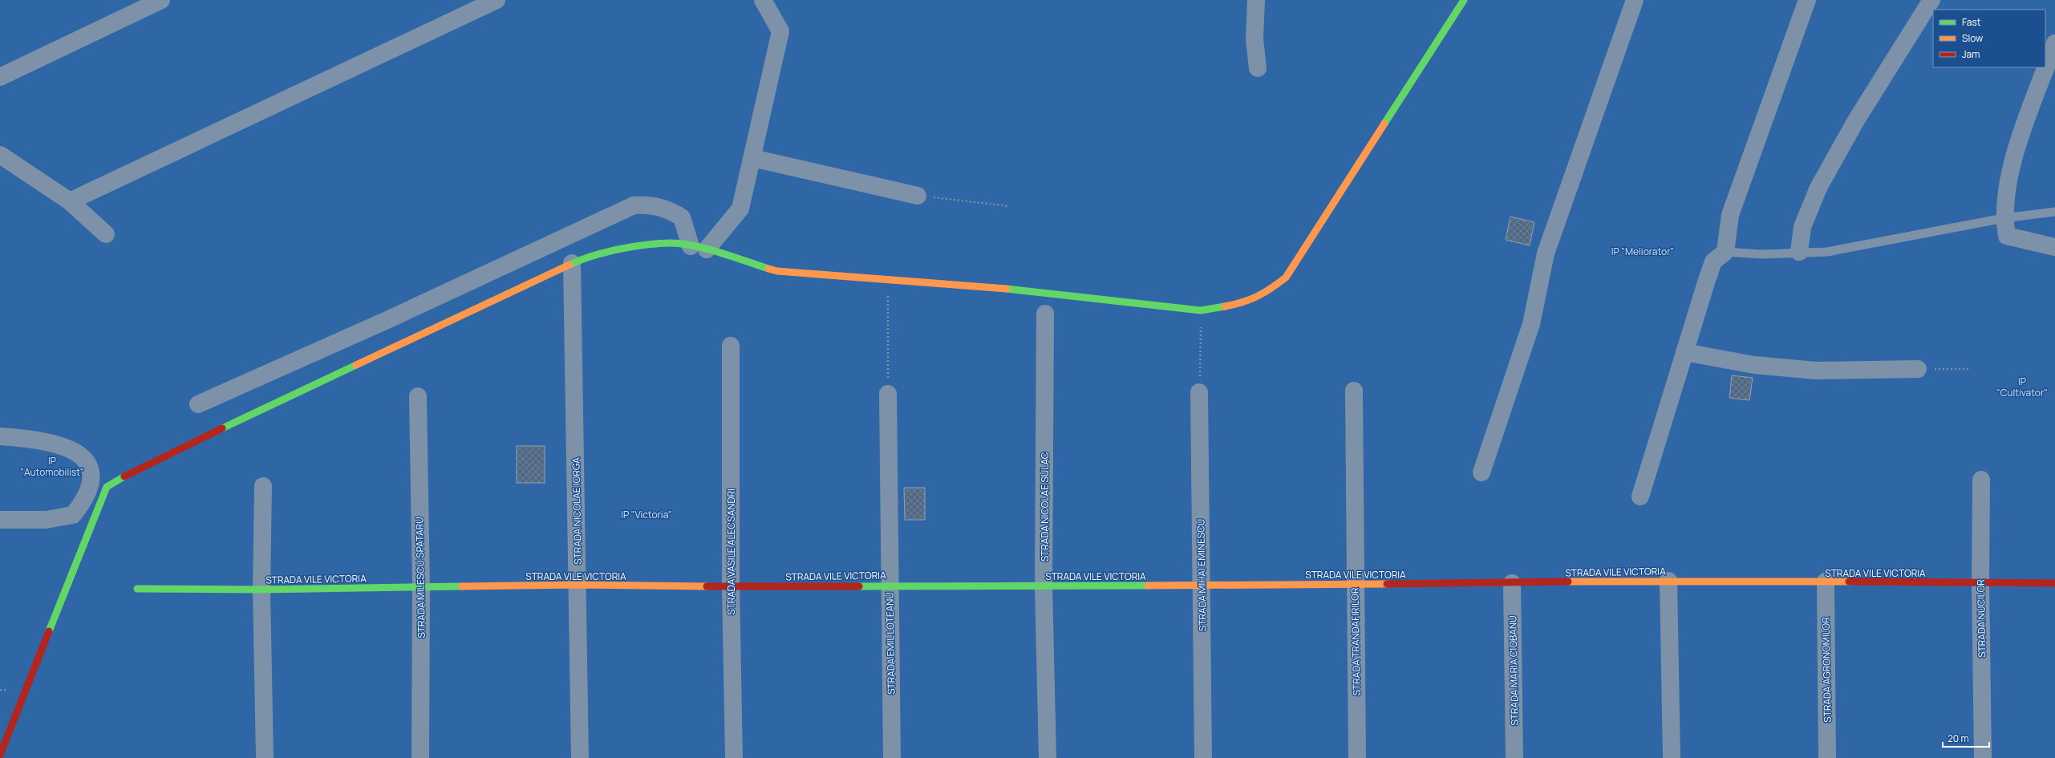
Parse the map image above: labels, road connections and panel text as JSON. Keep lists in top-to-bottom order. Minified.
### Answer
{"streets":{"street":["STRADA NICOLAE SULAC","STRADA NICOLAE IORGA","STRADA VASILE ALECSANDRI","STRADA VILE VICTORIA","STRADA MIHAI EMINESCU","STRADA MILESCU SPATARU","STRADA NUCILOR","STRADA TRANDAFIRILOR","STRADA EMIL LOTEANU","STRADA AGRONOMILOR","STRADA MARIA CIOBANU"]},"crossings":[["STRADA NICOLAE SULAC","STRADA VILE VICTORIA"],["STRADA NICOLAE IORGA","STRADA VILE VICTORIA"],["STRADA VASILE ALECSANDRI","STRADA VILE VICTORIA"],["STRADA VILE VICTORIA","STRADA MIHAI EMINESCU"],["STRADA VILE VICTORIA","STRADA MILESCU SPATARU"],["STRADA VILE VICTORIA","STRADA NUCILOR"],["STRADA VILE VICTORIA","STRADA TRANDAFIRILOR"],["STRADA VILE VICTORIA","STRADA EMIL LOTEANU"],["STRADA VILE VICTORIA","STRADA AGRONOMILOR"],["STRADA VILE VICTORIA","STRADA MARIA CIOBANU"]],"parks":["IP \"Meliorator\"","IP \"Cultivator\"","IP \"Automobilist\"","IP \"Victoria\""],"legend":["Fast","Slow","Jam"],"scale_bar":"20 m"}
